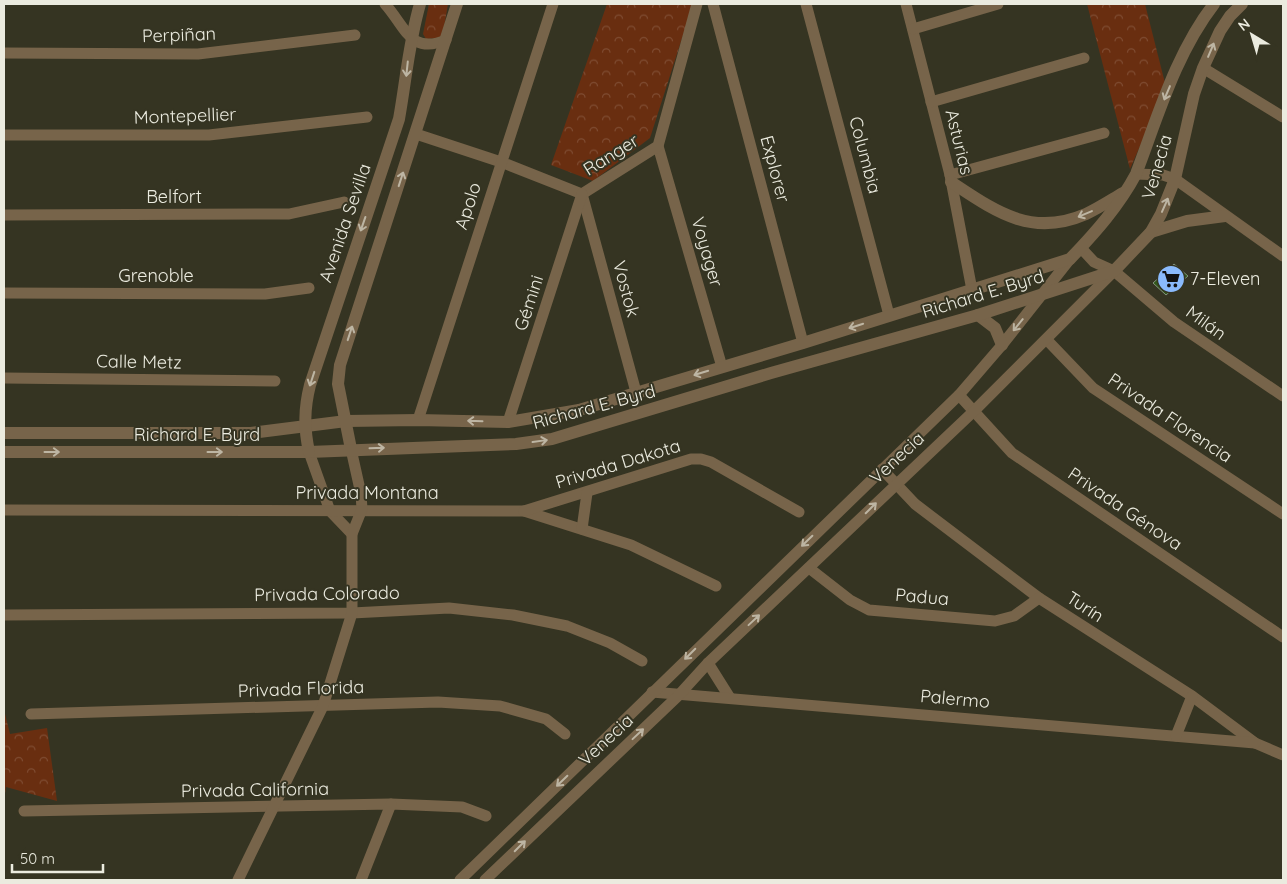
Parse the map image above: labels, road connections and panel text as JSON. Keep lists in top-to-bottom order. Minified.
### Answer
{"streets":{"street":["Perpiñan","Montepellier","Asturias","Ranger","Columbia","Venecia","Explorer","Belfort","Apolo","Avenida Sevilla","Voyager","Grenoble","Vostok","Richard E. Byrd","Gémini","Milán","Calle Metz","Privada Florencia","Privada Dakota","Privada Montana","Privada Génova","Privada Colorado","Padua","Turín","Privada Florida","Palermo","Privada California"]},"crossings":[["Asturias","Richard E. Byrd"],["Ranger","Apolo"],["Ranger","Voyager"],["Ranger","Vostok"],["Ranger","Gémini"],["Columbia","Richard E. Byrd"],["Venecia","Richard E. Byrd"],["Venecia","Milán"],["Venecia","Privada Florencia"],["Venecia","Privada Génova"],["Venecia","Padua"],["Venecia","Turín"],["Venecia","Palermo"],["Explorer","Richard E. Byrd"],["Apolo","Richard E. Byrd"],["Avenida Sevilla","Richard E. Byrd"],["Voyager","Richard E. Byrd"],["Vostok","Richard E. Byrd"],["Vostok","Gémini"],["Richard E. Byrd","Gémini"],["Richard E. Byrd","Milán"],["Privada Dakota","Privada Montana"],["Padua","Turín"],["Turín","Palermo"]],"places":{"supermarket":["7-Eleven"]},"scale_bar":"50 m","north":"top left"}
